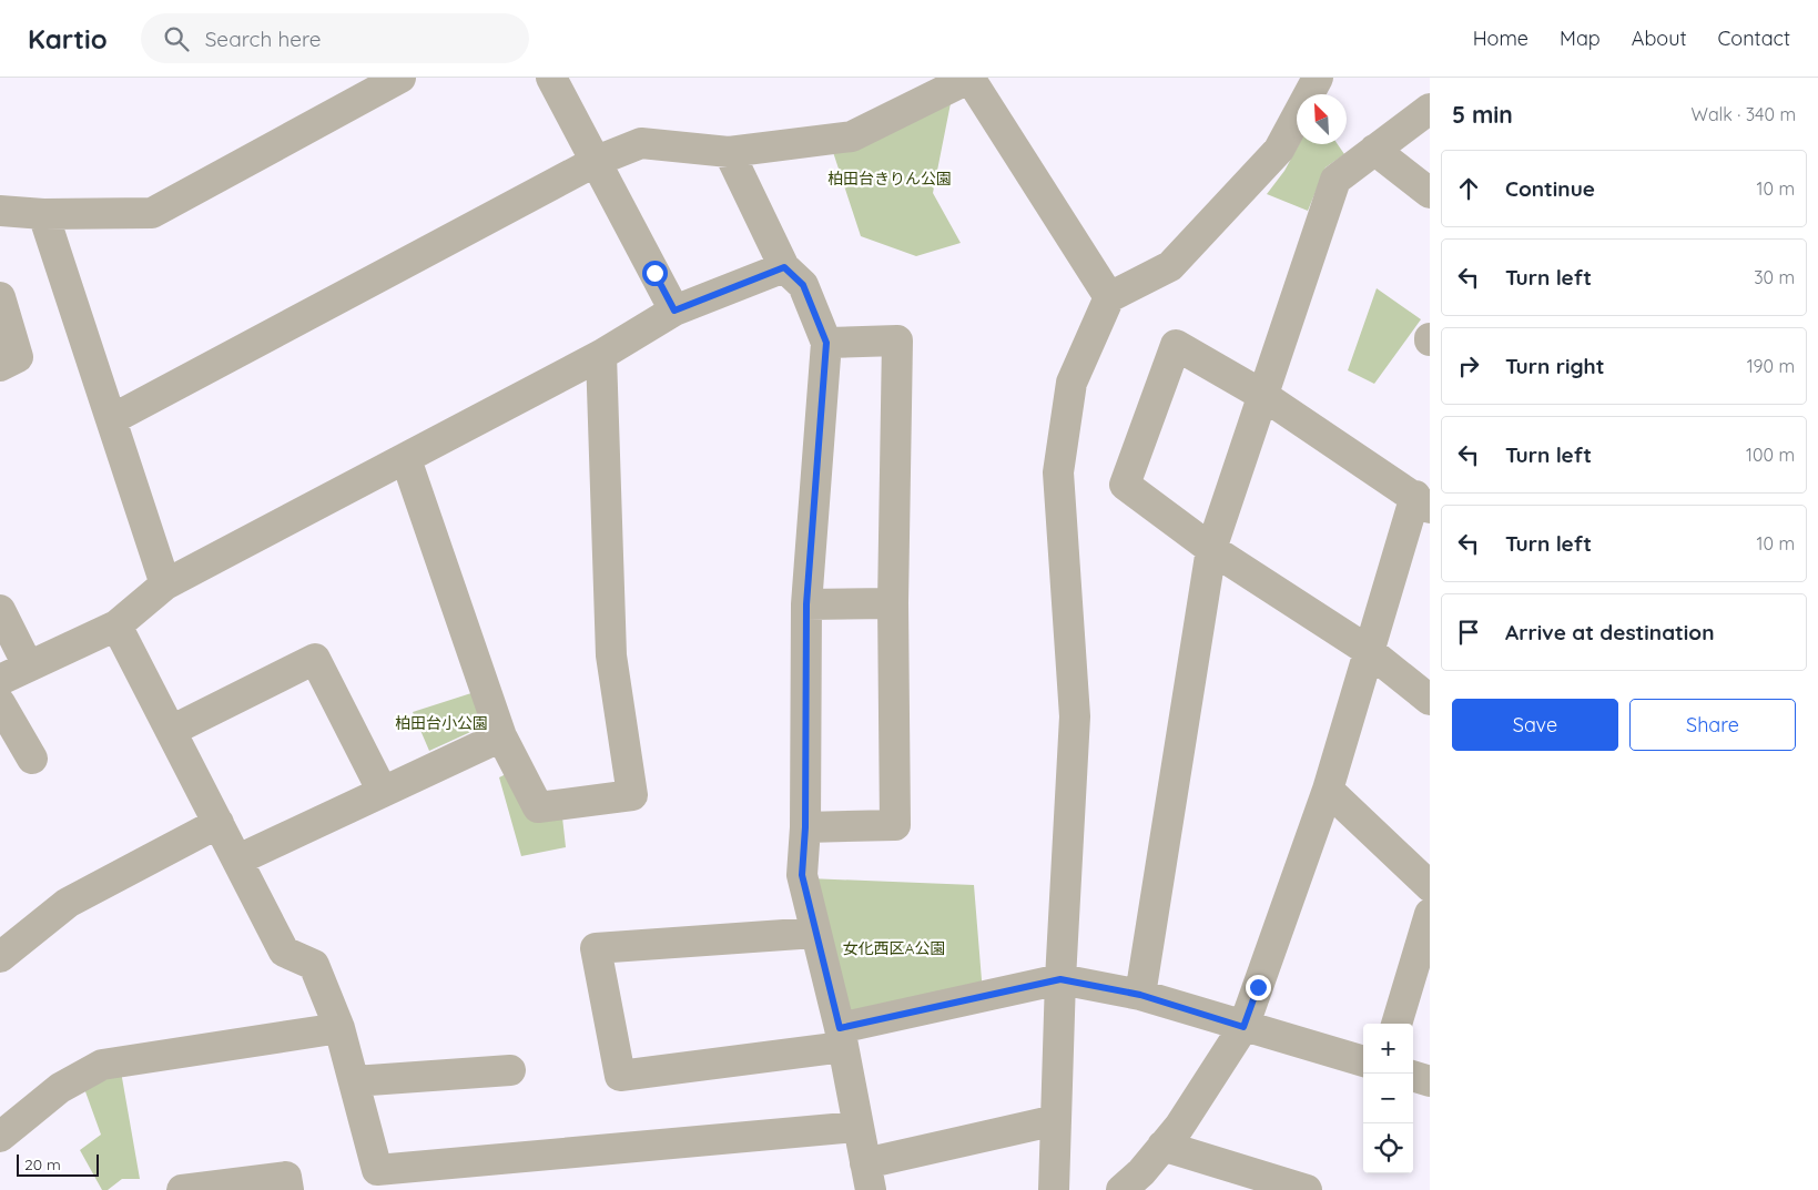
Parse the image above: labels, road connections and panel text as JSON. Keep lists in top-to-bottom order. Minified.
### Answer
{"parks":["柏田台きりん公園","柏田台小公園","女化西区A公園"],"scale_bar":"20 m","north":"top left","page":{"header":"Kartio","search":"Search here","nav":["Home","Map","About","Contact"],"heading":["5 min","Walk · 340 m"],"list":[["Continue","10 m"],["Turn left","30 m"],["Turn right","190 m"],["Turn left","100 m"],["Turn left","10 m"],"Arrive at destination"],"buttons":["Save","Share"],"map_buttons":["+","−"],"scale":"20 m"}}
